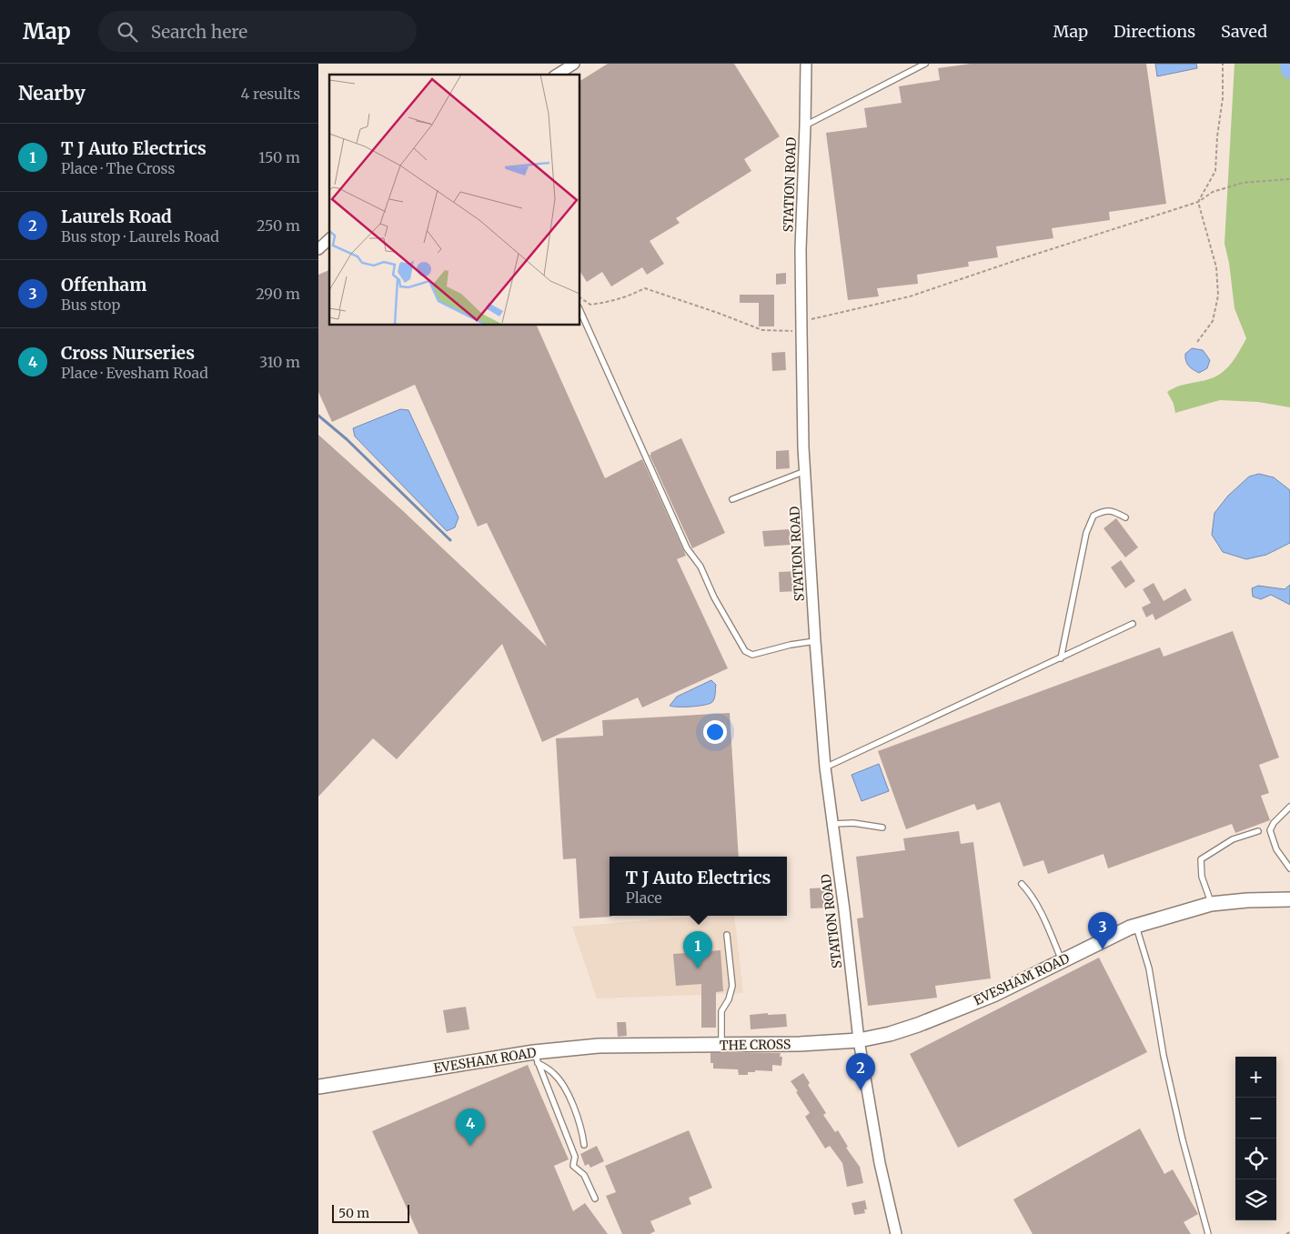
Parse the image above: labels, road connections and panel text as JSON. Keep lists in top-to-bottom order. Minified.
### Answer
{"streets":{"main road":["EVESHAM ROAD","THE CROSS"],"street":["STATION ROAD"]},"crossings":[["STATION ROAD","EVESHAM ROAD"],["STATION ROAD","THE CROSS"],["EVESHAM ROAD","THE CROSS"]],"scale_bar":"50 m","page":{"header":"Map","search":"Search here","nav":["Map","Directions","Saved"],"heading":["Nearby","4 results"],"list":[{"mark":"1","name":"T J Auto Electrics","note":"Place · The Cross","value":"150 m"},{"mark":"2","name":"Laurels Road","note":"Bus stop · Laurels Road","value":"250 m"},{"mark":"3","name":"Offenham","note":"Bus stop","value":"290 m"},{"mark":"4","name":"Cross Nurseries","note":"Place · Evesham Road","value":"310 m"}],"popup":["T J Auto Electrics","Place"],"pins":["3","1","2","4"],"map_buttons":["+","−"],"scale":"50 m"}}
